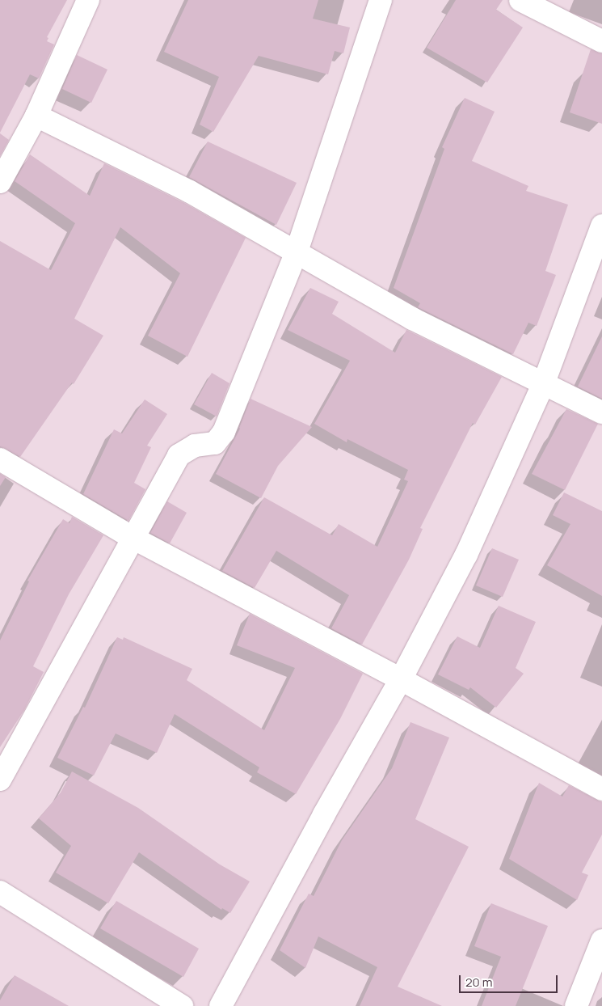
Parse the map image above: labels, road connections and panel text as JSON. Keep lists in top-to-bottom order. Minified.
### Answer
{"scale_bar":"20 m"}
